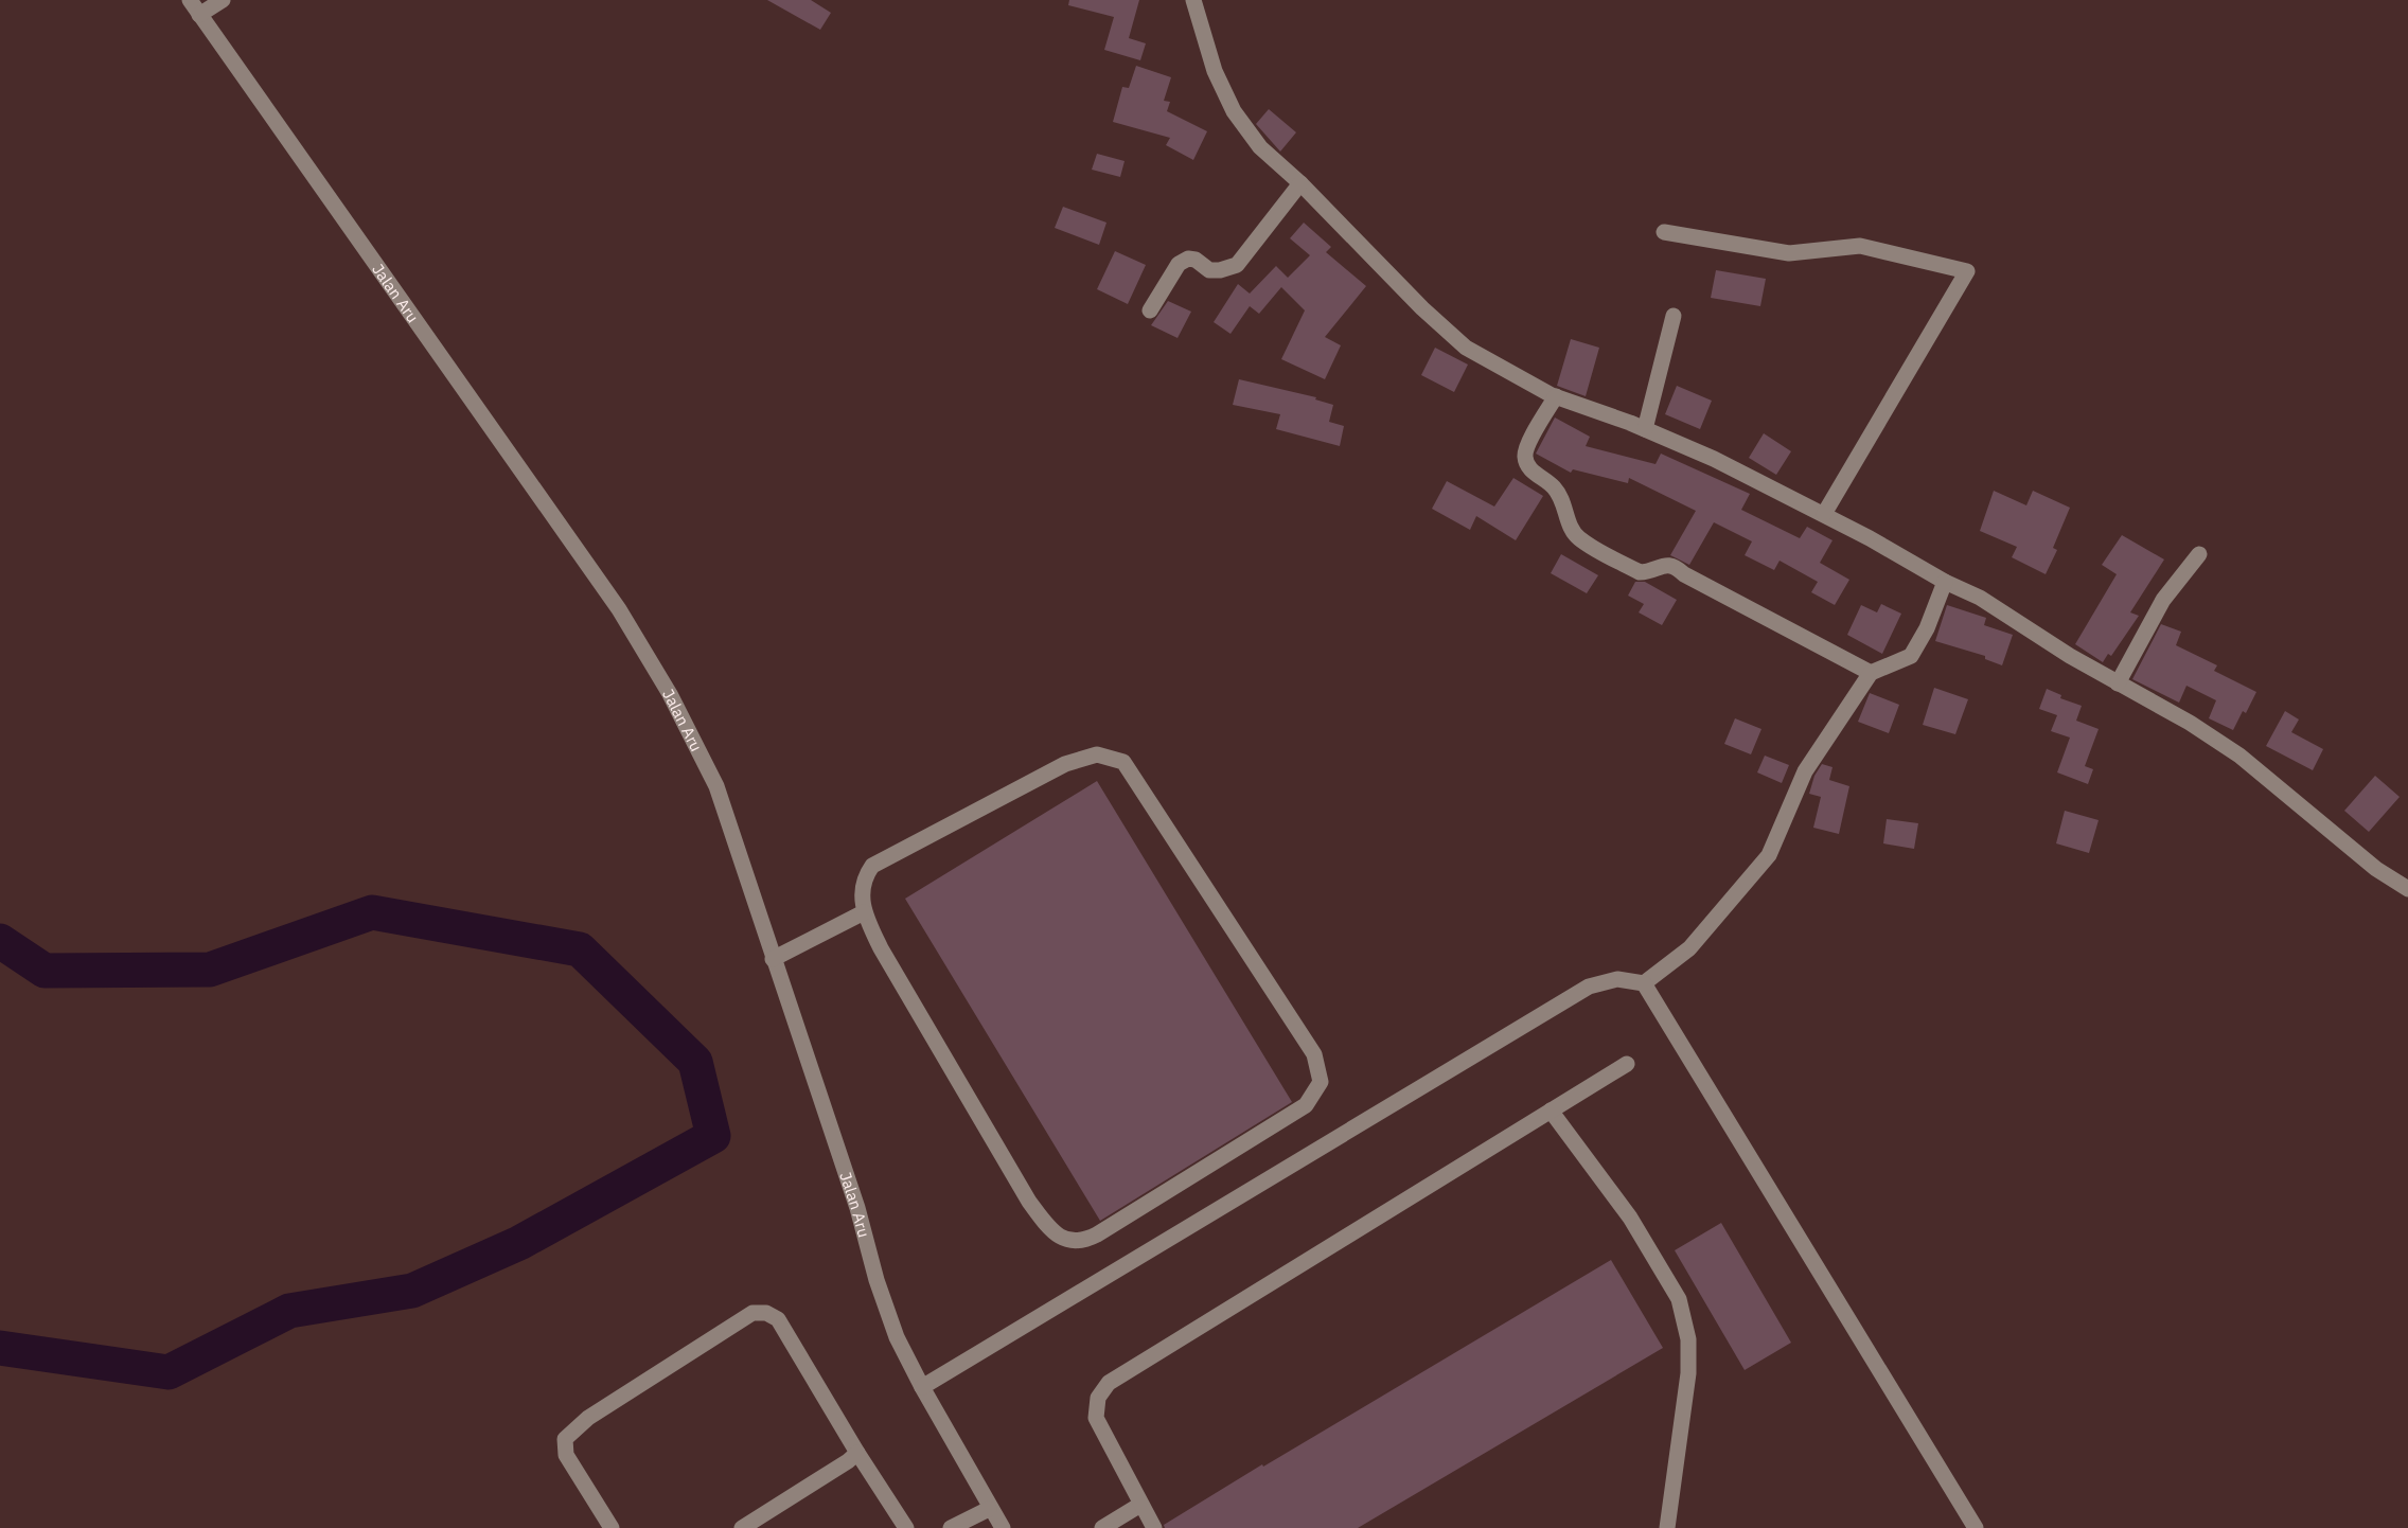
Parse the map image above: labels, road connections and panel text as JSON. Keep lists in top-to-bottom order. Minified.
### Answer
{"streets":{"street":["Jalan Aru"]}}
